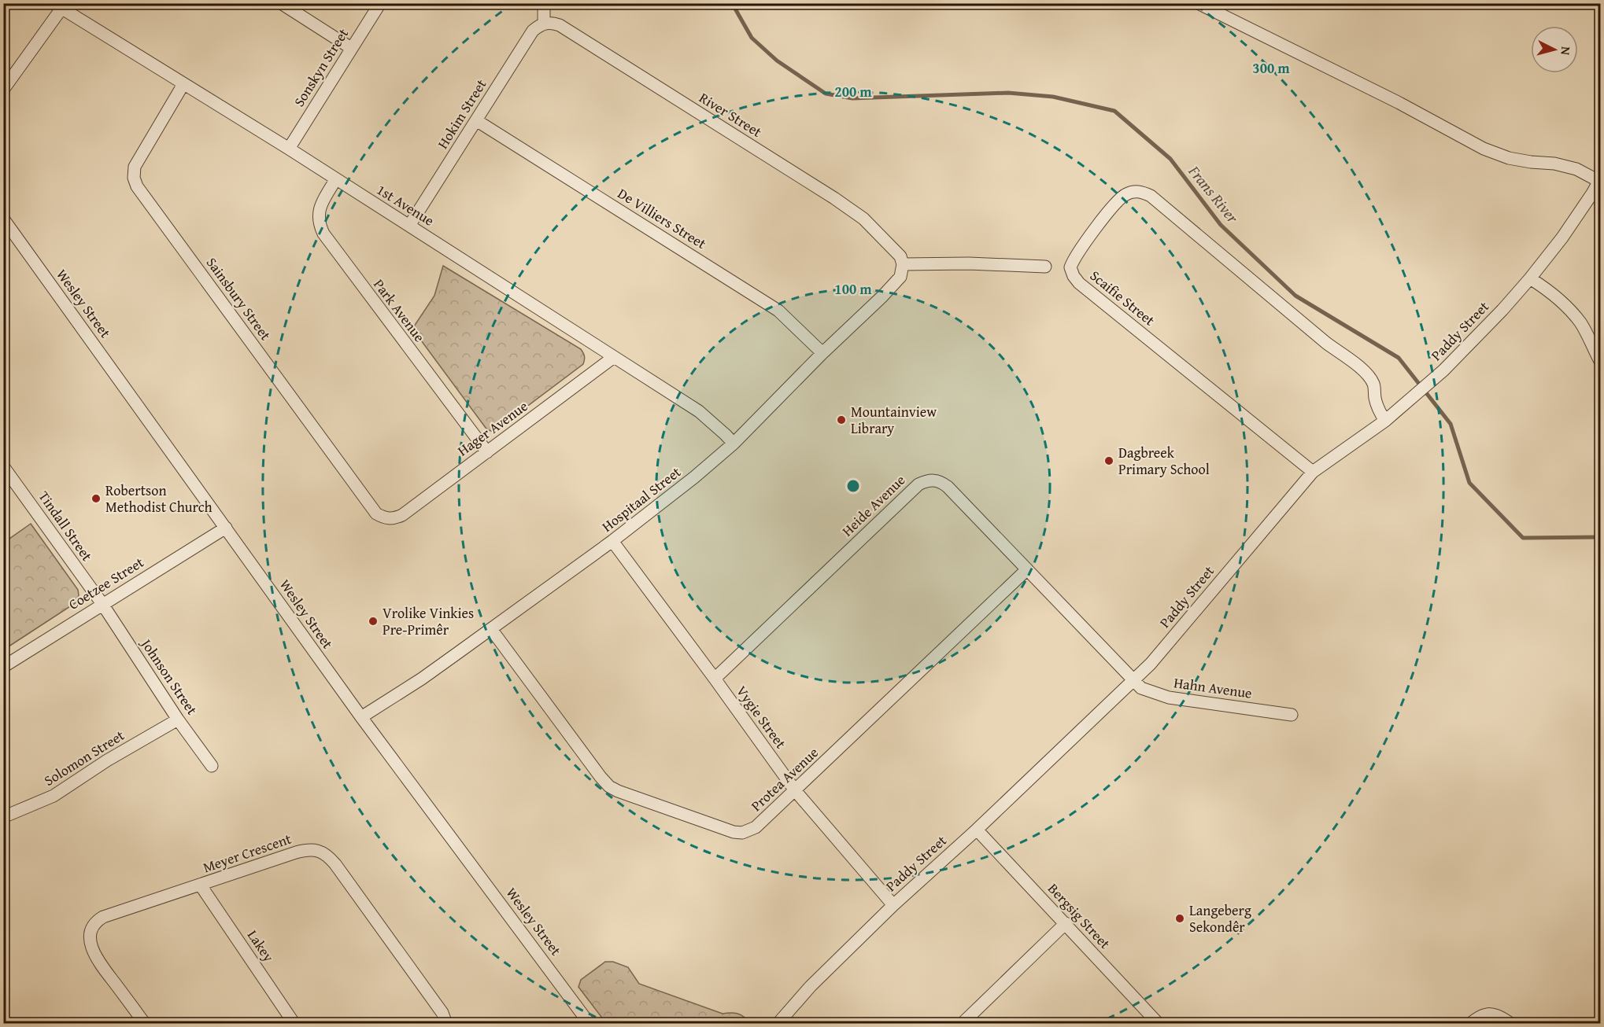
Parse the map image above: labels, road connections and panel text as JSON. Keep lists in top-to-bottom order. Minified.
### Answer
{"streets":{"street":["Sonskyn Street","Hokim Street","River Street","1st Avenue","De Villiers Street","Scaifie Street","Sainsbury Street","Wesley Street","Park Avenue","Paddy Street","Hager Avenue","Hospitaal Street","Heide Avenue","Tindall Street","Coetzee Street","Johnson Street","Hahn Avenue","Vygie Street","Solomon Street","Protea Avenue","Meyer Crescent","Bergsig Street","Lakey"]},"crossings":[["Sonskyn Street","1st Avenue"],["Hokim Street","River Street"],["Hokim Street","1st Avenue"],["Hokim Street","De Villiers Street"],["River Street","Hospitaal Street"],["1st Avenue","Sainsbury Street"],["1st Avenue","Park Avenue"],["1st Avenue","Hager Avenue"],["1st Avenue","Hospitaal Street"],["De Villiers Street","Hospitaal Street"],["Scaifie Street","Paddy Street"],["Sainsbury Street","Hager Avenue"],["Wesley Street","Hospitaal Street"],["Wesley Street","Coetzee Street"],["Park Avenue","Hager Avenue"],["Paddy Street","Heide Avenue"],["Paddy Street","Hahn Avenue"],["Paddy Street","Vygie Street"],["Paddy Street","Bergsig Street"],["Hospitaal Street","Vygie Street"],["Hospitaal Street","Protea Avenue"],["Heide Avenue","Hahn Avenue"],["Heide Avenue","Vygie Street"],["Heide Avenue","Protea Avenue"],["Tindall Street","Coetzee Street"],["Tindall Street","Johnson Street"],["Coetzee Street","Johnson Street"],["Johnson Street","Solomon Street"],["Vygie Street","Protea Avenue"],["Meyer Crescent","Lakey"]],"water":["Frans River"],"places":["Mountainview Library","Dagbreek Primary School","Robertson Methodist Church","Vrolike Vinkies Pre-Primêr","Langeberg Sekondêr"],"north":"right","rings":["300 m","200 m","100 m"]}
